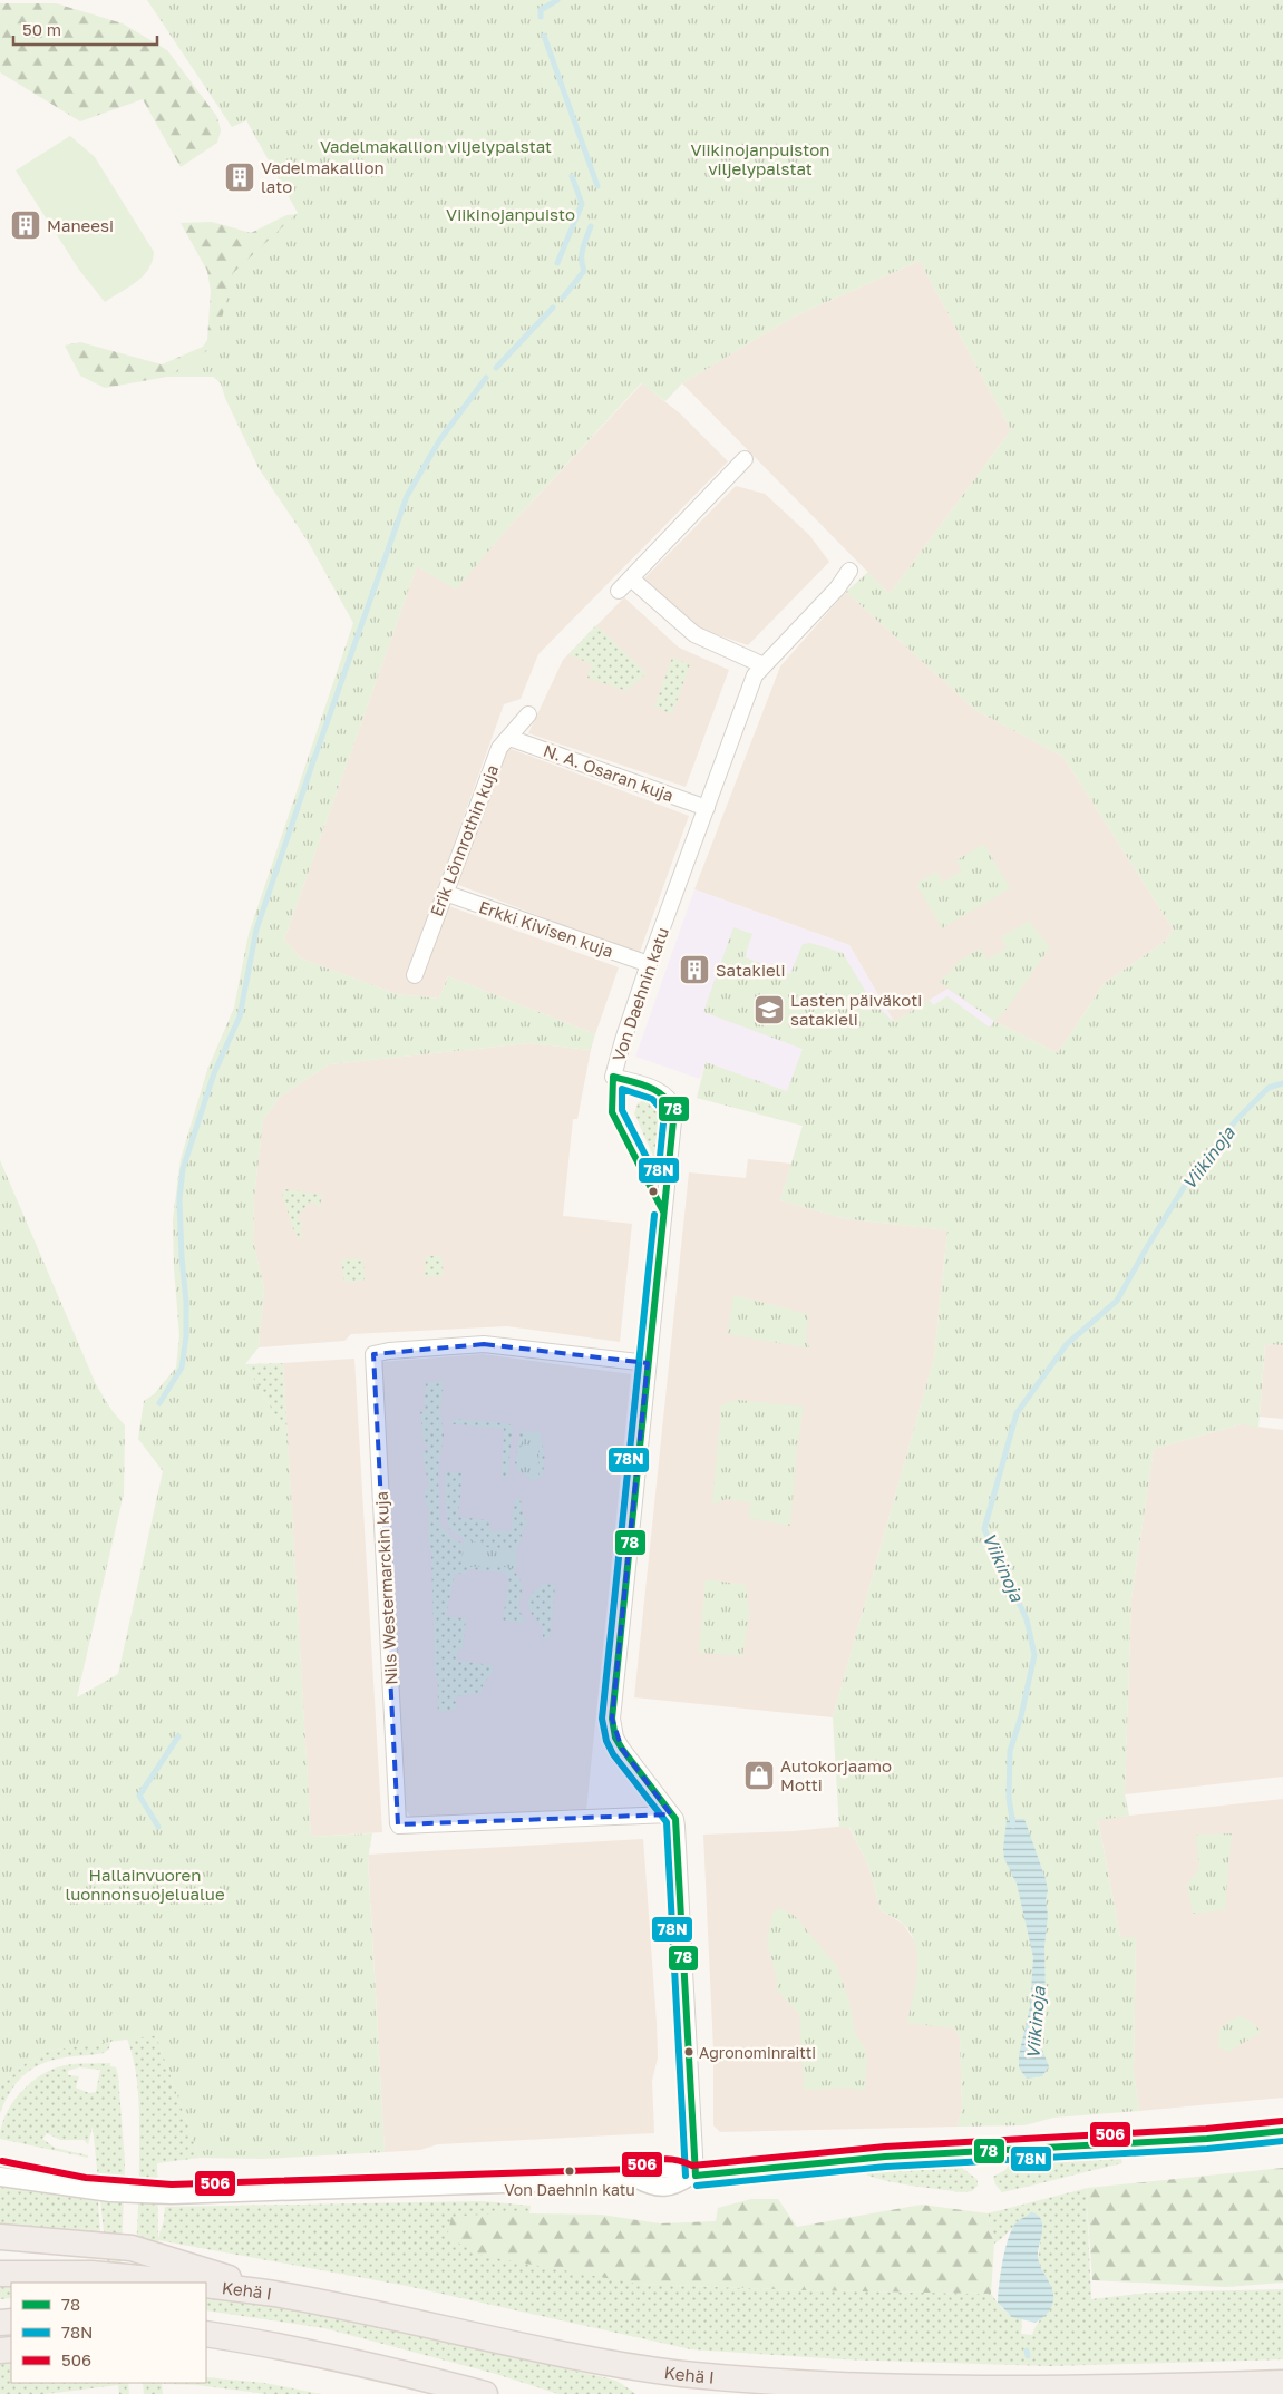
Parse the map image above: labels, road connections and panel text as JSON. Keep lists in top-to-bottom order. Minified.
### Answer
{"streets":{"highway":["Kehä I"],"street":["N. A. Osaran kuja","Erik Lönnrothin kuja","Erkki Kivisen kuja","Von Daehnin katu","Nils Westermarckin kuja"]},"crossings":[["N. A. Osaran kuja","Erik Lönnrothin kuja"],["N. A. Osaran kuja","Von Daehnin katu"],["Erik Lönnrothin kuja","Erkki Kivisen kuja"],["Erkki Kivisen kuja","Von Daehnin katu"],["Von Daehnin katu","Nils Westermarckin kuja"]],"water":["Viikinoja"],"parks":["Vadelmakallion viljelypalstat","Viikinojanpuiston viljelypalstat","Viikinojanpuisto","Hallainvuoren luonnonsuojelualue"],"places":{"building":["Vadelmakallion lato","Maneesi","Satakieli"],"school or university":["Lasten päiväkoti satakieli"],"shop":["Autokorjaamo Motti"],"other":["Agronominraitti","Von Daehnin katu"]},"lines":["transit line 78","transit line 78N","transit line 506"],"legend":["78","78N","506"],"scale_bar":"50 m"}
